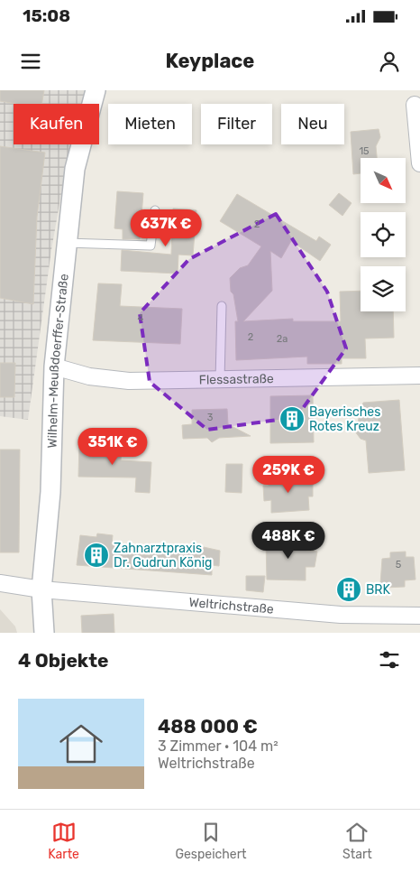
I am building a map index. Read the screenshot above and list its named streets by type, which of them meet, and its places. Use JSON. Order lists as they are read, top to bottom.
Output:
{
  "streets": {
    "street": ["Wilhelm-Meußdoerffer-Straße", "Flessastraße", "Weltrichstraße"]
  },
  "crossings": [
    ["Wilhelm-Meußdoerffer-Straße", "Flessastraße"],
    ["Wilhelm-Meußdoerffer-Straße", "Weltrichstraße"]
  ],
  "places": {
    "building": ["Bayerisches Rotes Kreuz", "Zahnarztpraxis Dr. Gudrun König", "BRK"]
  },
  "house_numbers": [
    "15",
    "2",
    "4",
    "2",
    "2a",
    "3",
    "5"
  ],
  "north": "bottom right",
  "page": {
    "status": "15:08",
    "header": "Keyplace",
    "chip": [
      "Kaufen",
      "Mieten",
      "Filter",
      "Neu"
    ],
    "price": [
      "637K €",
      "351K €",
      "259K €",
      "488K €"
    ],
    "heading": "4 Objekte",
    "list": [
      {
        "name": "488 000 €",
        "note": "3 Zimmer · 104 m² · Weltrichstraße"
      }
    ],
    "tabs": ["Karte", "Gespeichert", "Start"]
  }
}
